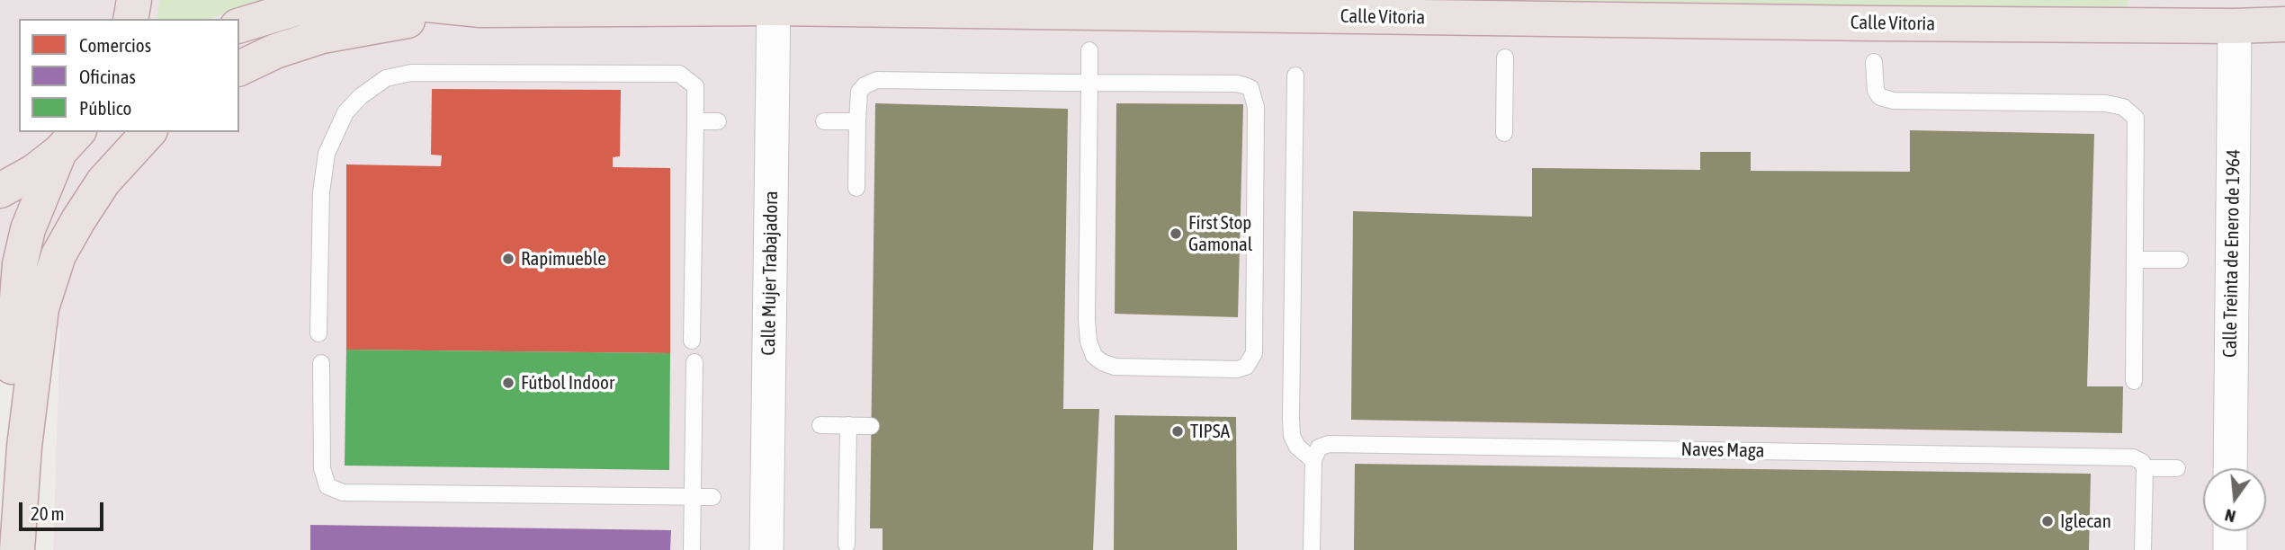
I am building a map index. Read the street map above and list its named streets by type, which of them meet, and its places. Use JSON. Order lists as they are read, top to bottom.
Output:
{
  "streets": {
    "highway": ["Calle Vitoria"],
    "street": ["Calle Treinta de Enero de 1964", "Calle Mujer Trabajadora"],
    "lane": ["Naves Maga"]
  },
  "crossings": [
    ["Calle Vitoria", "Calle Treinta de Enero de 1964"],
    ["Calle Vitoria", "Calle Mujer Trabajadora"]
  ],
  "places": [
    "First Stop Gamonal",
    "Rapimueble",
    "Fútbol Indoor",
    "TIPSA",
    "Iglecan"
  ],
  "legend": ["Comercios", "Oficinas", "Público"],
  "scale_bar": "20 m",
  "north": "bottom"
}
